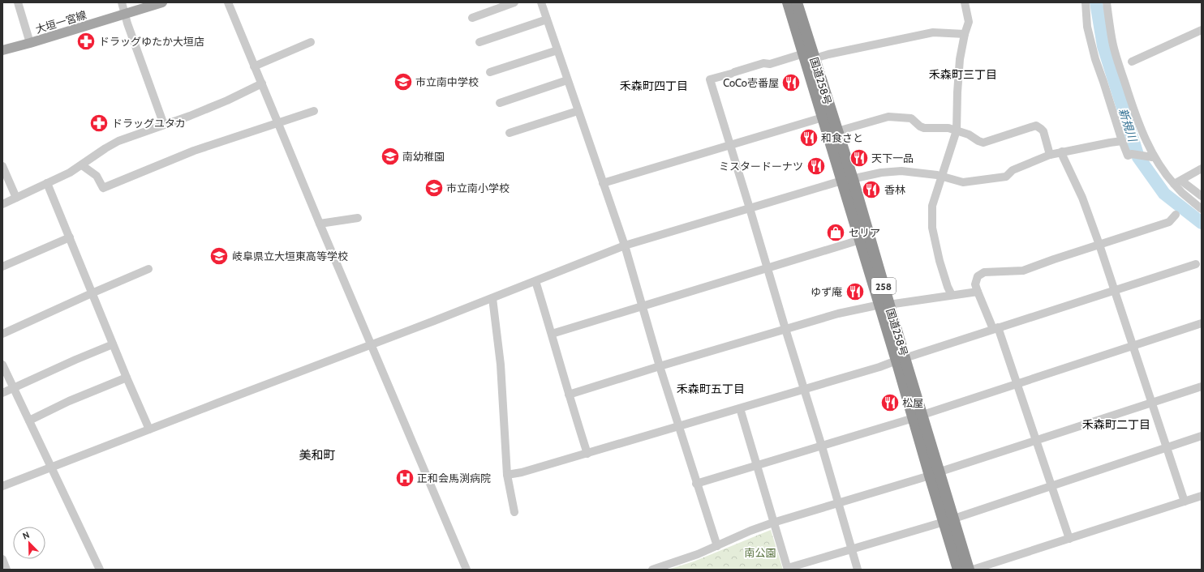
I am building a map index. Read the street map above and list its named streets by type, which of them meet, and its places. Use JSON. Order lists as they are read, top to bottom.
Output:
{
  "streets": {
    "highway": ["国道258号", "258"],
    "main road": ["大垣一宮線"]
  },
  "districts": [
    "禾森町三丁目",
    "禾森町四丁目",
    "禾森町五丁目",
    "禾森町二丁目",
    "美和町"
  ],
  "water": ["新規川"],
  "parks": ["南公園"],
  "places": {
    "pharmacy": ["ドラッグゆたか大垣店", "ドラッグユタカ"],
    "school or university": [
      "市立南中学校",
      "南幼稚園",
      "市立南小学校",
      "岐阜県立大垣東高等学校"
    ],
    "restaurant": [
      "CoCo壱番屋",
      "和食さと",
      "天下一品",
      "ミスタードーナツ",
      "香林",
      "ゆず庵",
      "松屋"
    ],
    "shop": ["セリア"],
    "hospital": ["正和会馬渕病院"]
  },
  "north": "top left"
}
